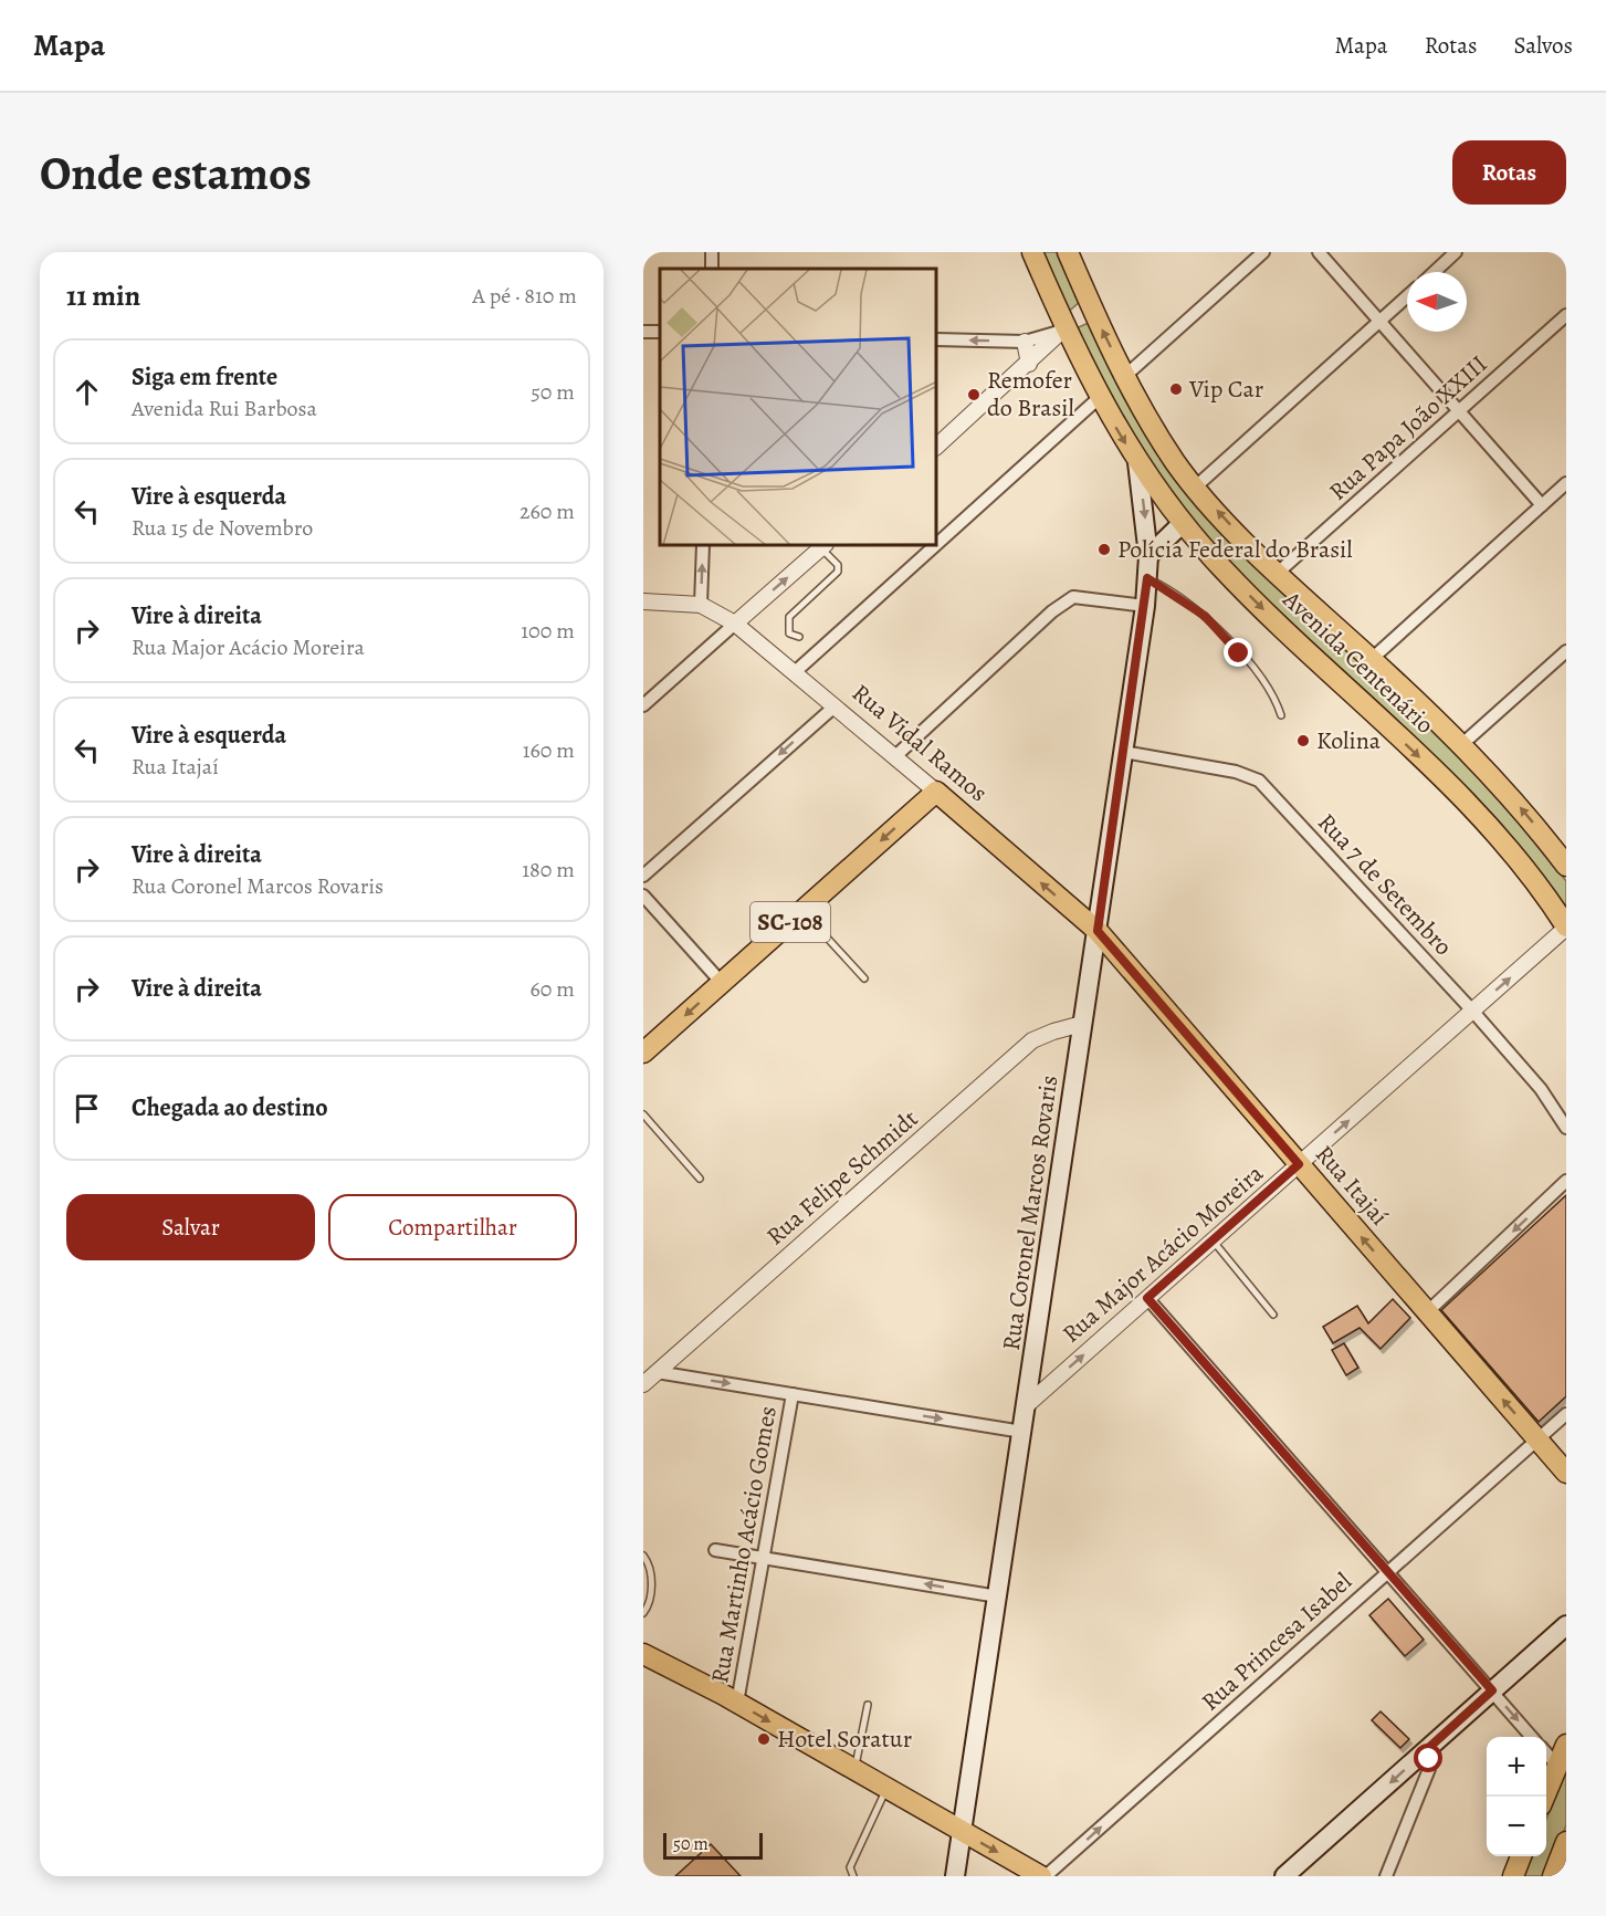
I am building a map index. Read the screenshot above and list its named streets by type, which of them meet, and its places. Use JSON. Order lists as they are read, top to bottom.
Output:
{
  "streets": {
    "main road": [
      "Avenida Centenário",
      "Rua Vidal Ramos",
      "SC-108",
      "Rua Itajaí",
      "Rua Coronel Marcos Rovaris"
    ],
    "street": [
      "Rua Papa João XXIII",
      "Rua 7 de Setembro",
      "Rua Felipe Schmidt",
      "Rua Major Acácio Moreira",
      "Rua Martinho Acácio Gomes",
      "Rua Princesa Isabel"
    ]
  },
  "crossings": [
    ["Rua Papa João XXIII", "Avenida Centenário"],
    ["Avenida Centenário", "Rua Coronel Marcos Rovaris"],
    ["Avenida Centenário", "Rua Major Acácio Moreira"],
    ["Rua Vidal Ramos", "SC-108"],
    ["Rua Vidal Ramos", "Rua Itajaí"],
    ["Rua Vidal Ramos", "Rua Coronel Marcos Rovaris"],
    ["Rua 7 de Setembro", "Rua Coronel Marcos Rovaris"],
    ["Rua 7 de Setembro", "Rua Major Acácio Moreira"],
    ["Rua Felipe Schmidt", "Rua Coronel Marcos Rovaris"],
    ["Rua Itajaí", "Rua Coronel Marcos Rovaris"],
    ["Rua Itajaí", "Rua Major Acácio Moreira"],
    ["Rua Itajaí", "Rua Princesa Isabel"],
    ["Rua Coronel Marcos Rovaris", "Rua Major Acácio Moreira"]
  ],
  "one_way": [
    "Rua Vidal Ramos",
    "Rua Itajaí",
    "Rua Major Acácio Moreira",
    "Rua Princesa Isabel"
  ],
  "places": [
    "Vip Car",
    "Remofer do Brasil",
    "Polícia Federal do Brasil",
    "Kolina",
    "Hotel Soratur"
  ],
  "scale_bar": "50 m",
  "north": "left",
  "page": {
    "header": "Mapa",
    "nav": ["Mapa", "Rotas", "Salvos"],
    "buttons": [
      "Rotas",
      ["Salvar", "Compartilhar"]
    ],
    "title": "Onde estamos",
    "heading": ["11 min", "A pé · 810 m"],
    "list": [
      ["Siga em frente", "Avenida Rui Barbosa", "50 m"],
      ["Vire à esquerda", "Rua 15 de Novembro", "260 m"],
      ["Vire à direita", "Rua Major Acácio Moreira", "100 m"],
      ["Vire à esquerda", "Rua Itajaí", "160 m"],
      ["Vire à direita", "Rua Coronel Marcos Rovaris", "180 m"],
      ["Vire à direita", "60 m"],
      "Chegada ao destino"
    ],
    "map_buttons": ["+", "−"],
    "scale": "50 m"
  }
}
